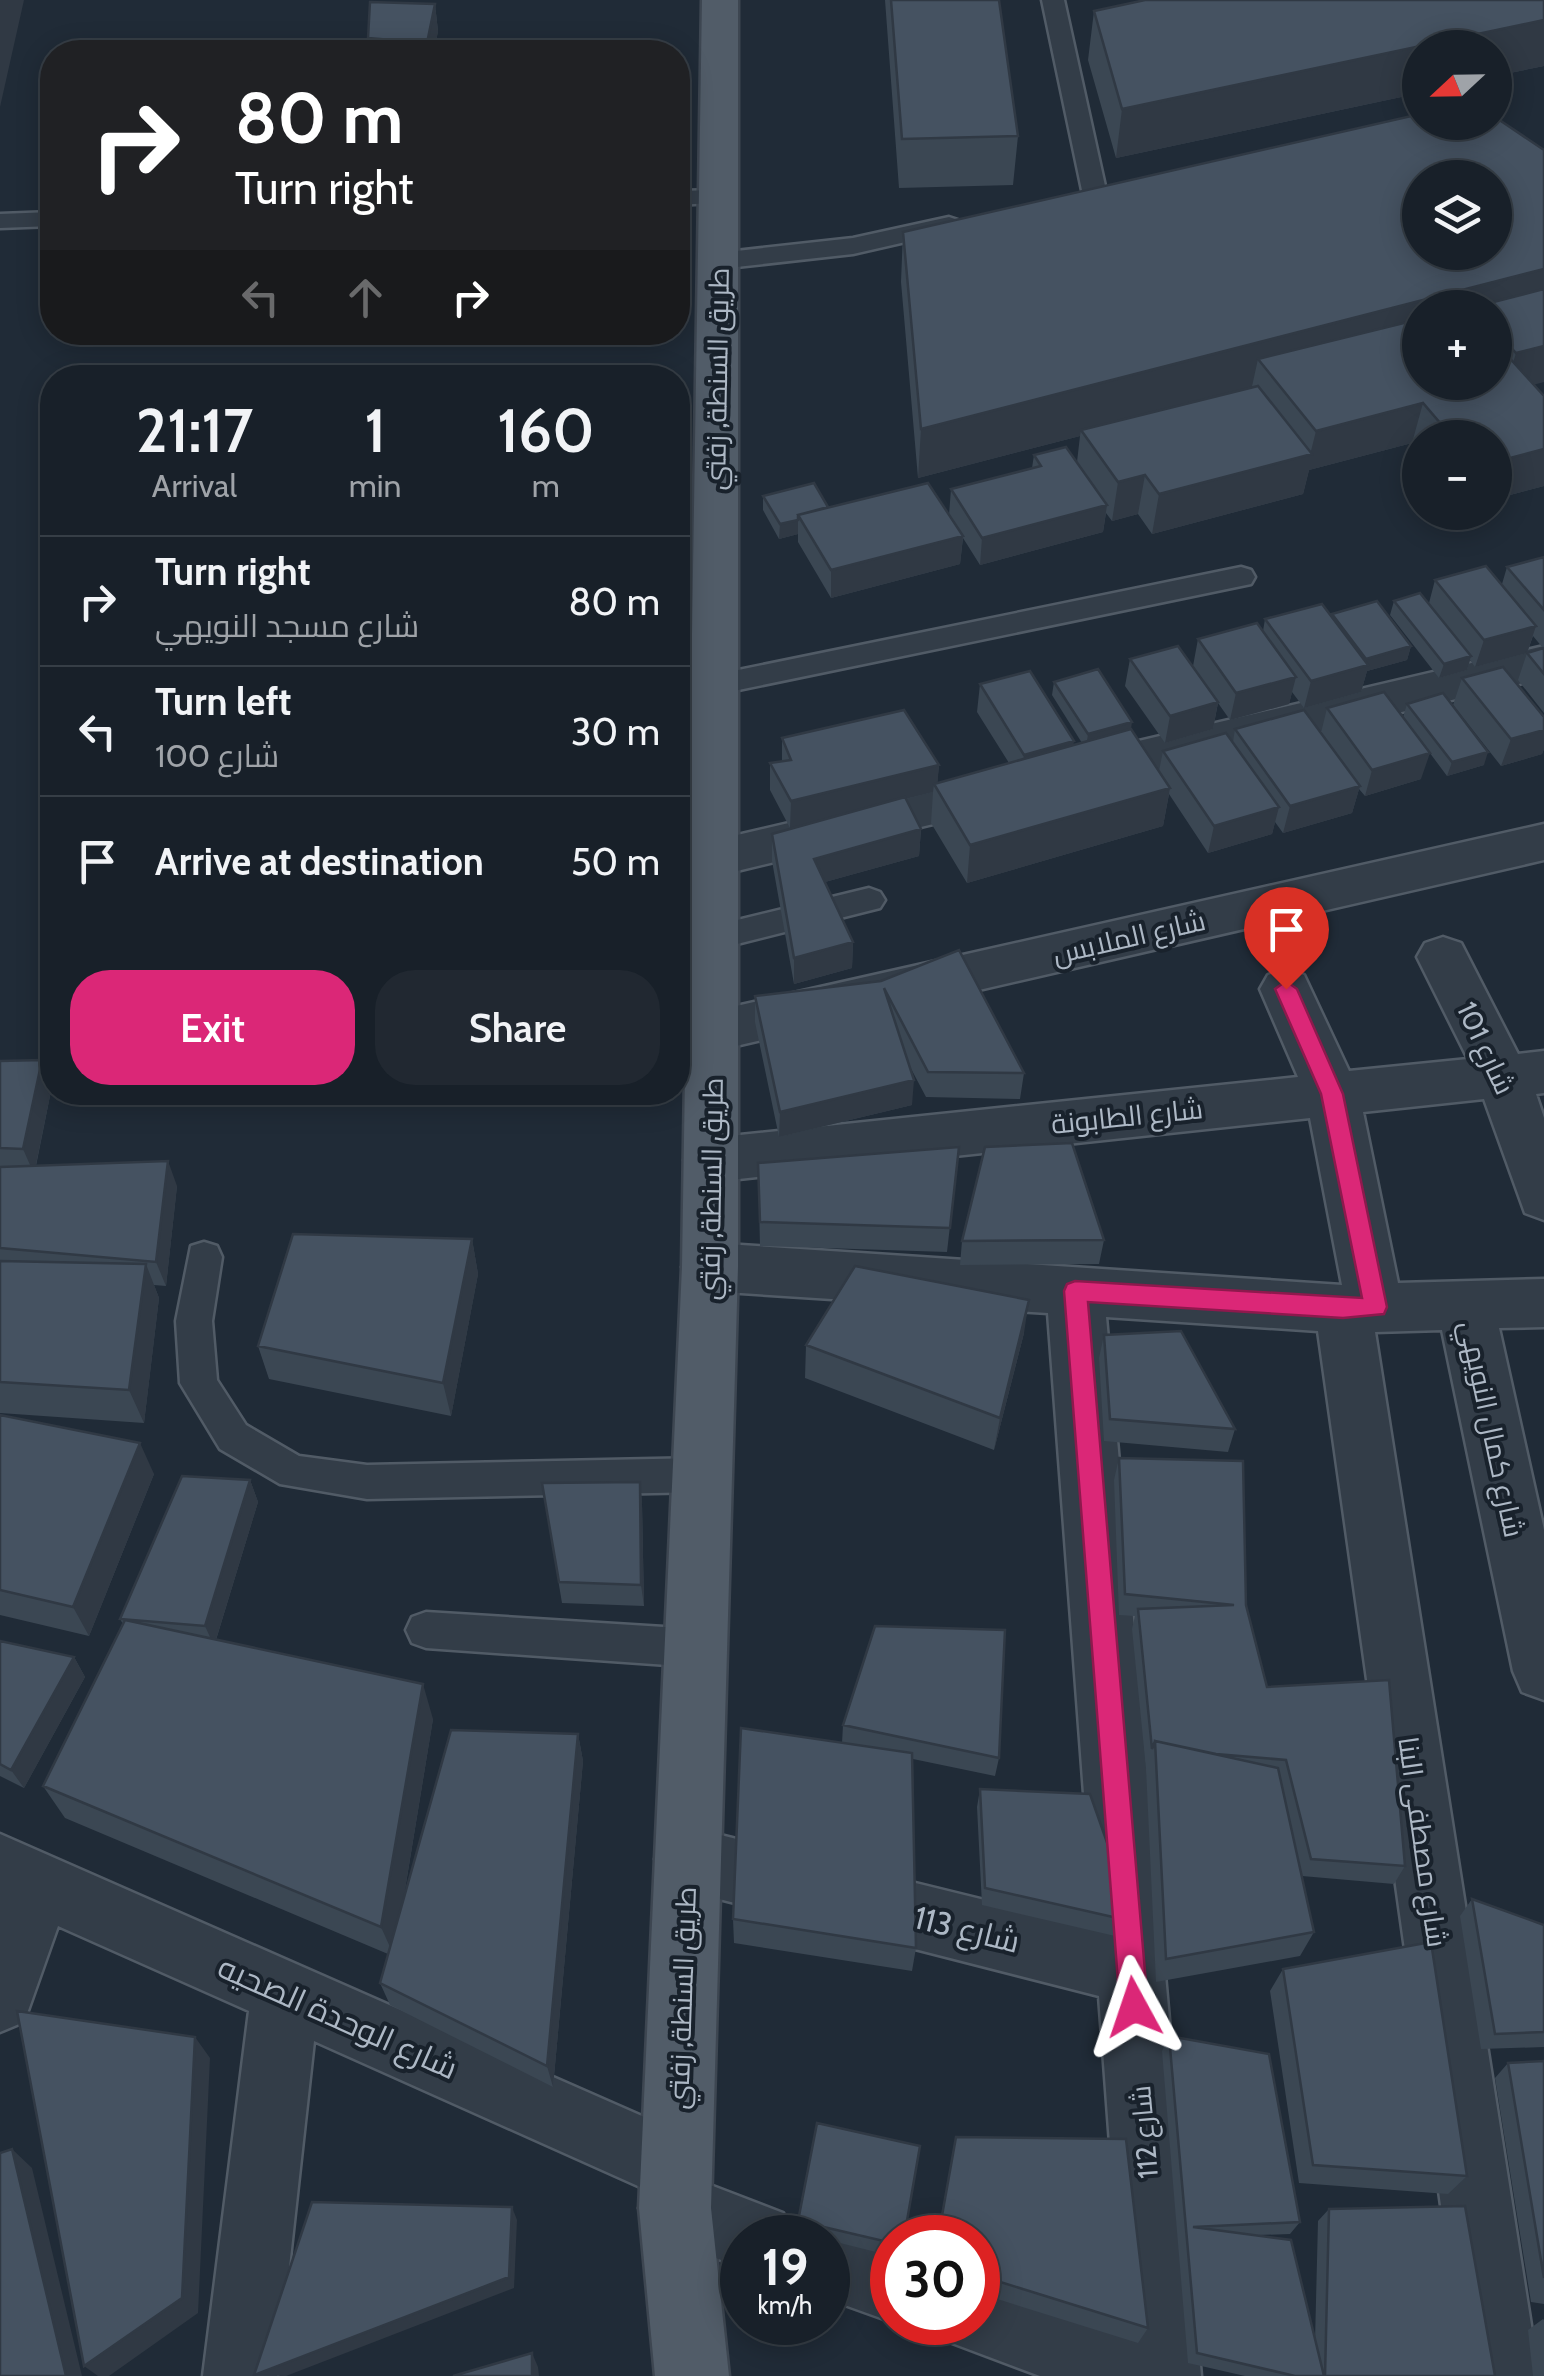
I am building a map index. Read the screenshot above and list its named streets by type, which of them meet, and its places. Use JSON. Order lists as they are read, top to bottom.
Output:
{
  "streets": {
    "main road": ["طريق السنطة, زفتي"],
    "street": [
      "شارع الملابس",
      "شارع 101",
      "شارع الطابونة",
      "شارع كمال النويهي",
      "شارع مصطفى البنا",
      "شارع 113",
      "شارع الوحدة الصحيه",
      "شارع 112"
    ]
  },
  "crossings": [
    ["طريق السنطة, زفتي", "شارع الملابس"],
    ["طريق السنطة, زفتي", "شارع الطابونة"],
    ["طريق السنطة, زفتي", "شارع 113"],
    ["طريق السنطة, زفتي", "شارع الوحدة الصحيه"],
    ["شارع 101", "شارع الطابونة"],
    ["شارع الطابونة", "شارع مصطفى البنا"],
    ["شارع 113", "شارع 112"]
  ],
  "north": "left",
  "page": {
    "map_buttons": ["+", "−"],
    "turn": ["80 m", "Turn right"],
    "eta": [
      "21:17",
      "Arrival",
      "1",
      "min",
      "160",
      "m"
    ],
    "list": [
      {
        "name": "Turn right",
        "note": "شارع مسجد النويهي",
        "value": "80 m"
      },
      {
        "name": "Turn left",
        "note": "شارع 100",
        "value": "30 m"
      },
      {
        "name": "Arrive at destination",
        "value": "50 m"
      }
    ],
    "buttons": ["Exit", "Share"],
    "speed": "19 km/h",
    "limit": "30"
  }
}
